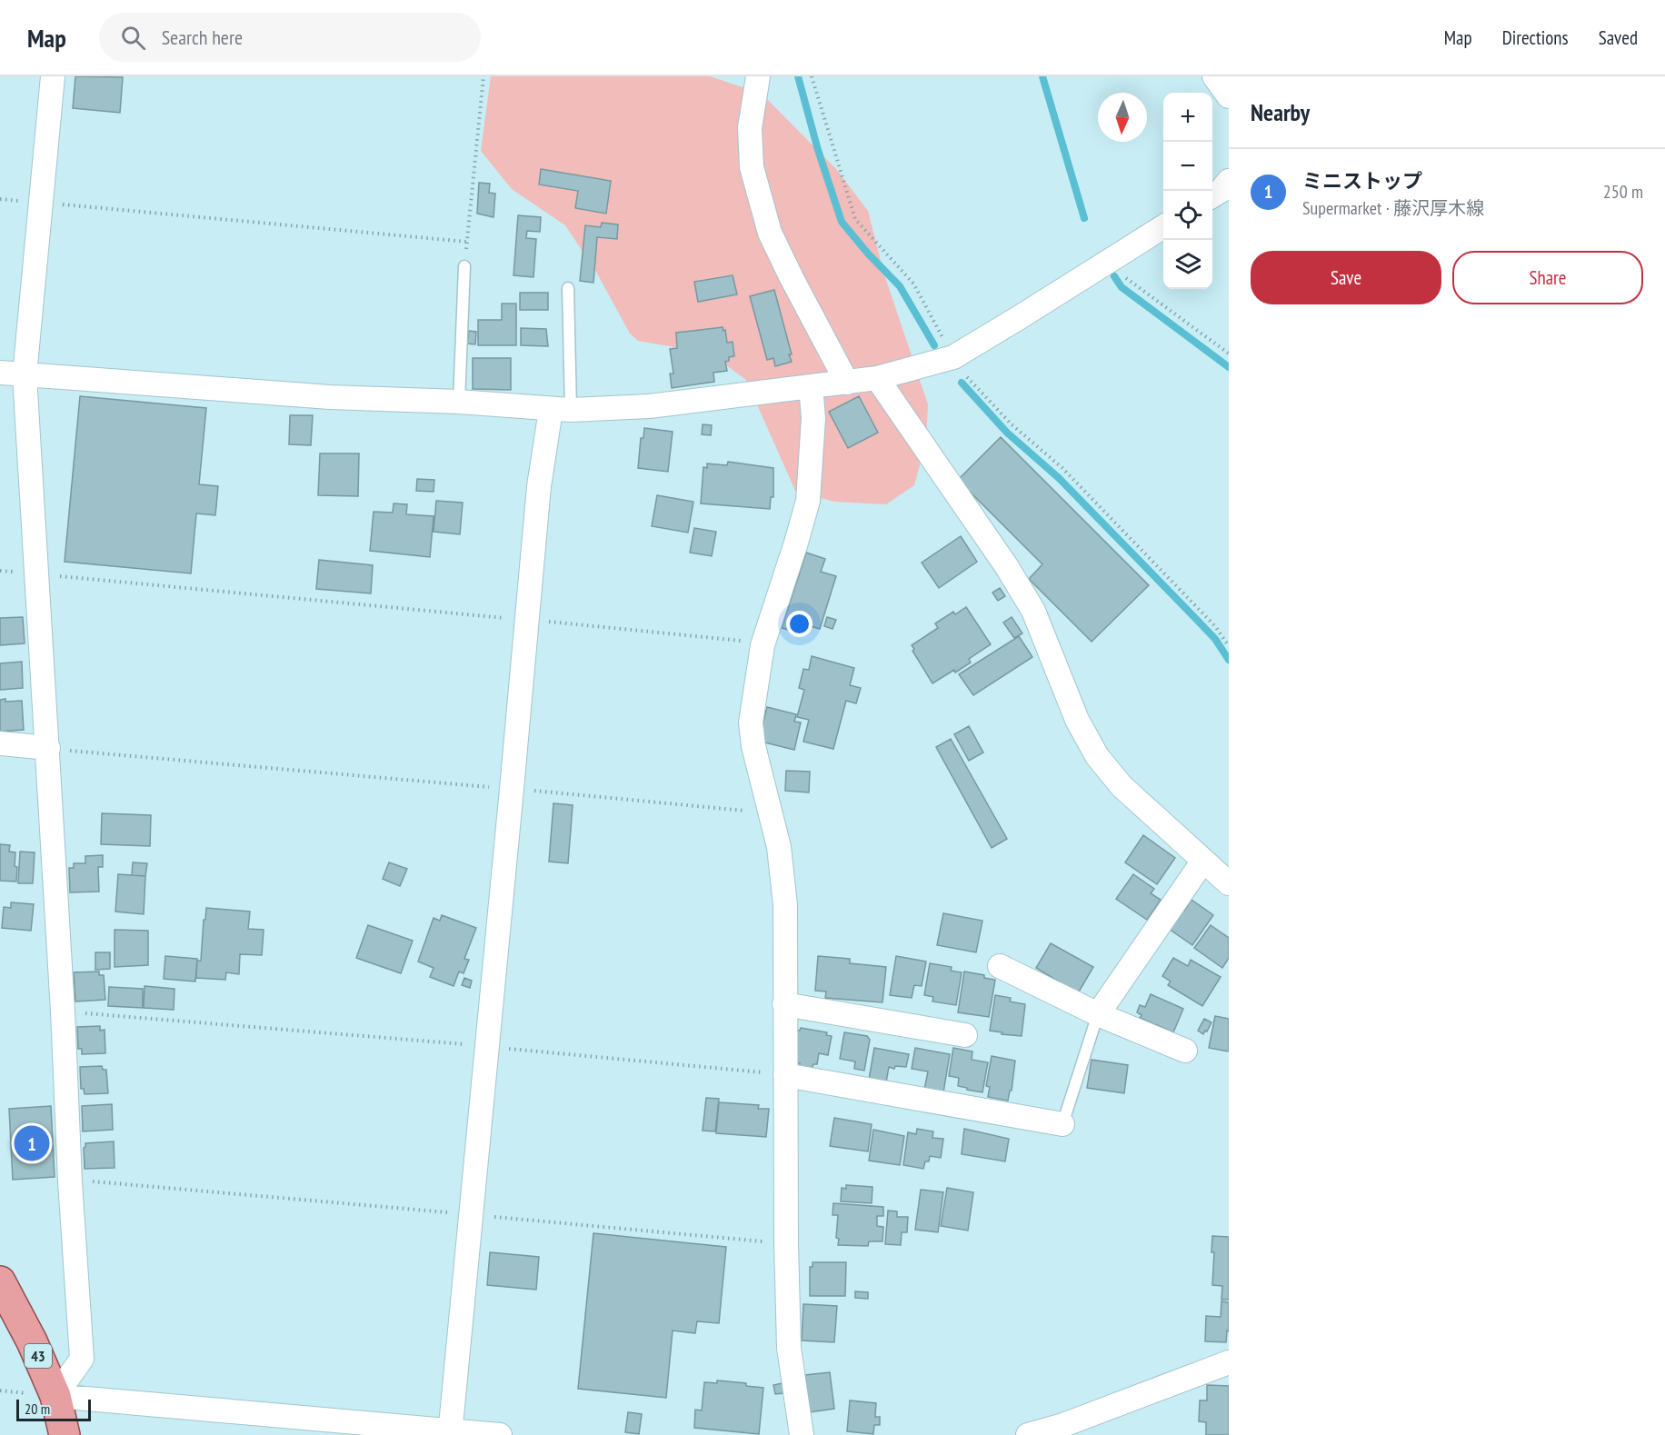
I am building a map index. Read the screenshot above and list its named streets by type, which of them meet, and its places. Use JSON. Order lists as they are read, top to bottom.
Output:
{
  "streets": {
    "main road": ["43"]
  },
  "scale_bar": "20 m",
  "north": "bottom",
  "page": {
    "header": "Map",
    "search": "Search here",
    "nav": ["Map", "Directions", "Saved"],
    "heading": "Nearby",
    "map_buttons": ["+", "−"],
    "list": [
      {
        "mark": "1",
        "name": "ミニストップ",
        "note": "Supermarket · 藤沢厚木線",
        "value": "250 m"
      }
    ],
    "buttons": ["Save", "Share"],
    "pins": "1",
    "scale": "20 m"
  }
}
